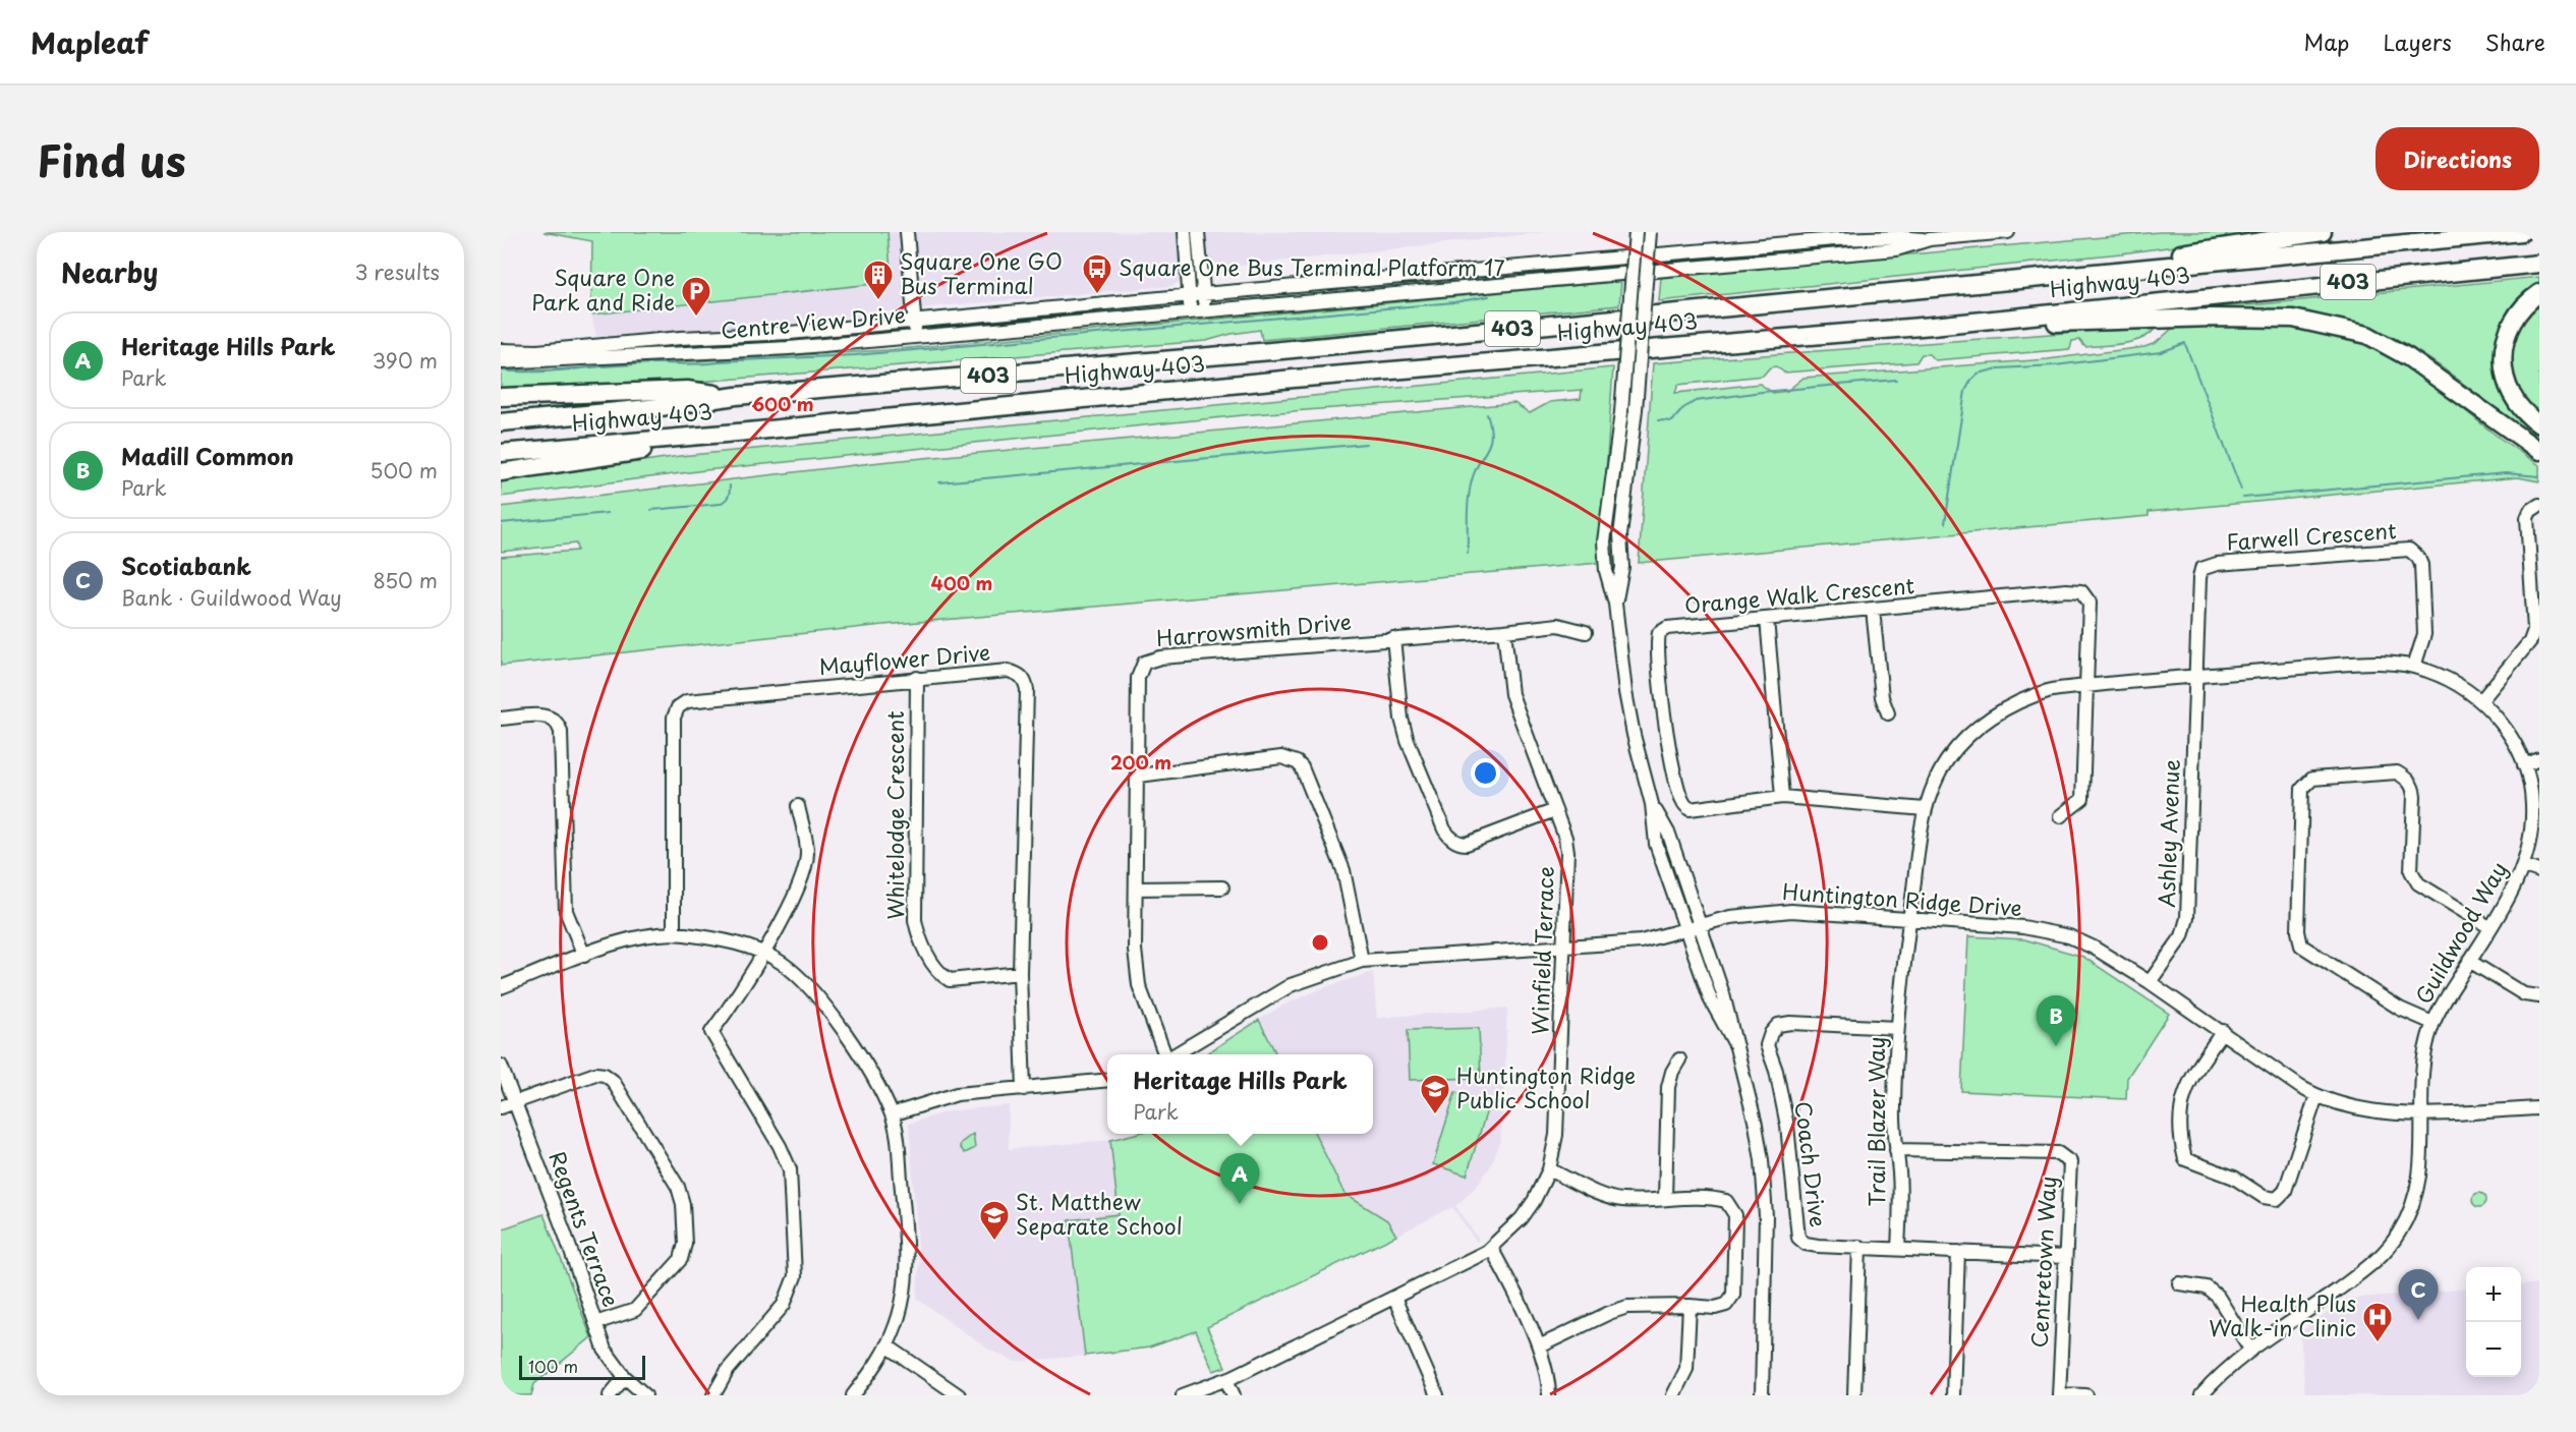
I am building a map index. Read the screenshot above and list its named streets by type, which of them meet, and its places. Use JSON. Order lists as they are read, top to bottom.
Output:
{
  "streets": {
    "highway": ["403", "Highway 403"],
    "street": [
      "Centre View Drive",
      "Farwell Crescent",
      "Orange Walk Crescent",
      "Harrowsmith Drive",
      "Mayflower Drive",
      "Whitelodge Crescent",
      "Ashley Avenue",
      "Huntington Ridge Drive",
      "Guildwood Way",
      "Winfield Terrace",
      "Trail Blazer Way",
      "Coach Drive",
      "Regents Terrace",
      "Centretown Way"
    ]
  },
  "crossings": [
    ["Farwell Crescent", "Ashley Avenue"],
    ["Farwell Crescent", "Guildwood Way"],
    ["Orange Walk Crescent", "Guildwood Way"],
    ["Harrowsmith Drive", "Winfield Terrace"],
    ["Mayflower Drive", "Whitelodge Crescent"],
    ["Ashley Avenue", "Huntington Ridge Drive"],
    ["Ashley Avenue", "Guildwood Way"],
    ["Huntington Ridge Drive", "Guildwood Way"],
    ["Huntington Ridge Drive", "Winfield Terrace"],
    ["Huntington Ridge Drive", "Trail Blazer Way"],
    ["Guildwood Way", "Trail Blazer Way"],
    ["Trail Blazer Way", "Coach Drive"],
    ["Trail Blazer Way", "Centretown Way"],
    ["Coach Drive", "Centretown Way"]
  ],
  "places": {
    "bus stop": ["Square One Bus Terminal Platform 17"],
    "building": ["Square One GO Bus Terminal"],
    "parking": ["Square One Park and Ride"],
    "school or university": ["Huntington Ridge Public School", "St. Matthew Separate School"],
    "hospital": ["Health Plus Walk-in Clinic"]
  },
  "scale_bar": "100 m",
  "page": {
    "header": "Mapleaf",
    "nav": ["Map", "Layers", "Share"],
    "title": "Find us",
    "buttons": "Directions",
    "heading": ["Nearby", "3 results"],
    "list": [
      {
        "mark": "A",
        "name": "Heritage Hills Park",
        "note": "Park",
        "value": "390 m"
      },
      {
        "mark": "B",
        "name": "Madill Common",
        "note": "Park",
        "value": "500 m"
      },
      {
        "mark": "C",
        "name": "Scotiabank",
        "note": "Bank · Guildwood Way",
        "value": "850 m"
      }
    ],
    "pins": ["B", "A", "C"],
    "popup": ["Heritage Hills Park", "Park"],
    "map_buttons": ["+", "−"],
    "scale": "100 m"
  },
  "rings": ["600 m", "400 m", "200 m"]
}
